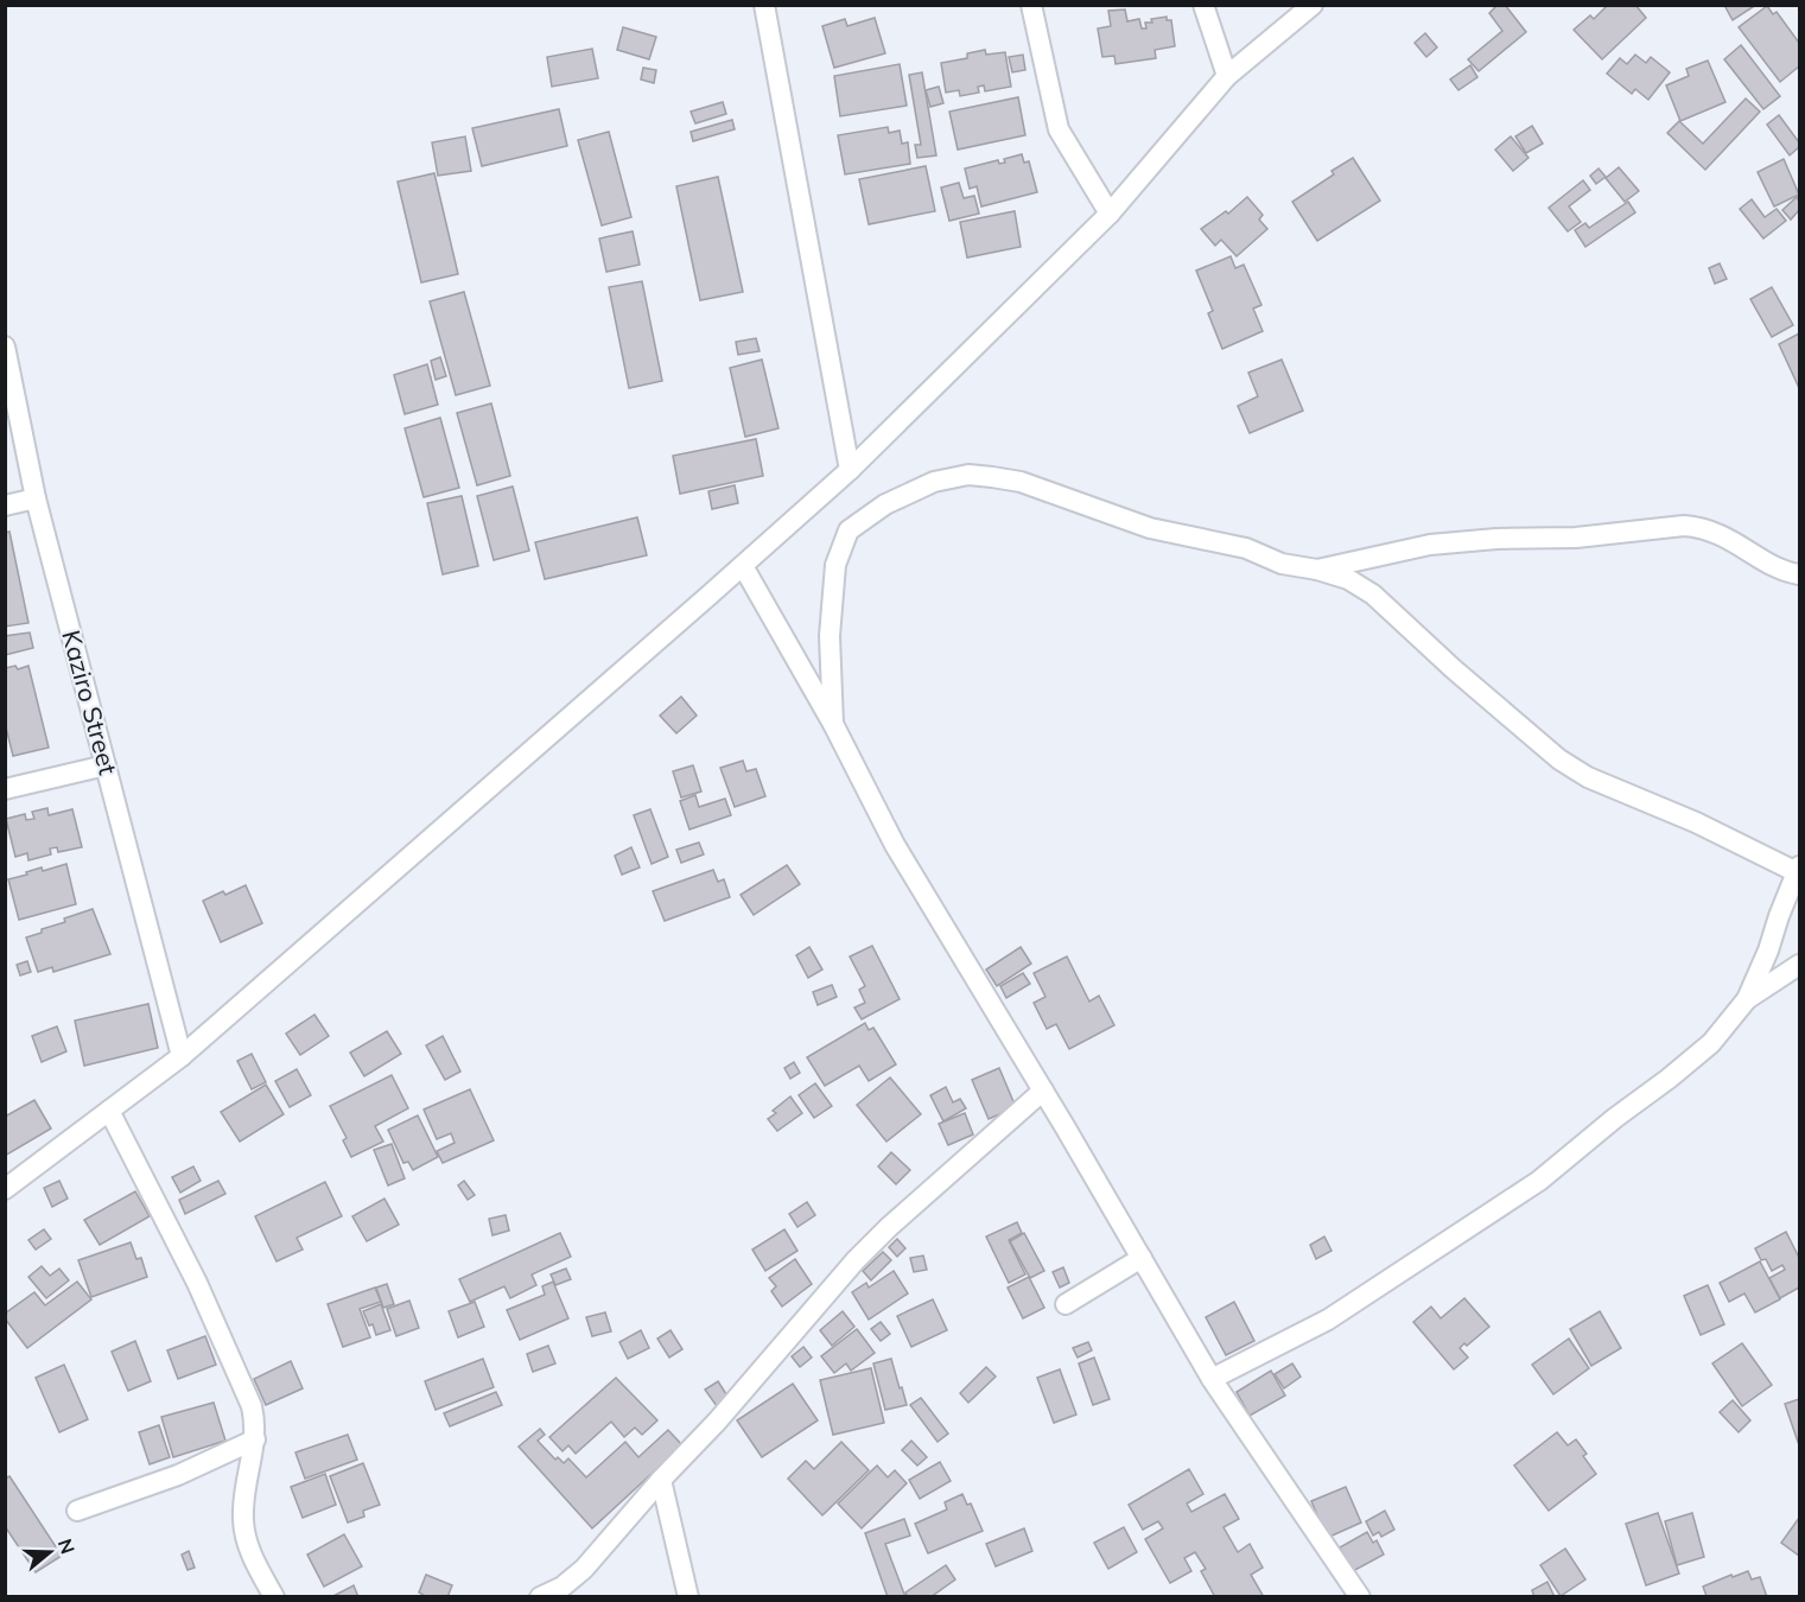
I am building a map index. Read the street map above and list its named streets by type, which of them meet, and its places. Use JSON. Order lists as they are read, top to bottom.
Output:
{
  "streets": {
    "street": ["Kaziro Street"]
  },
  "north": "right"
}
